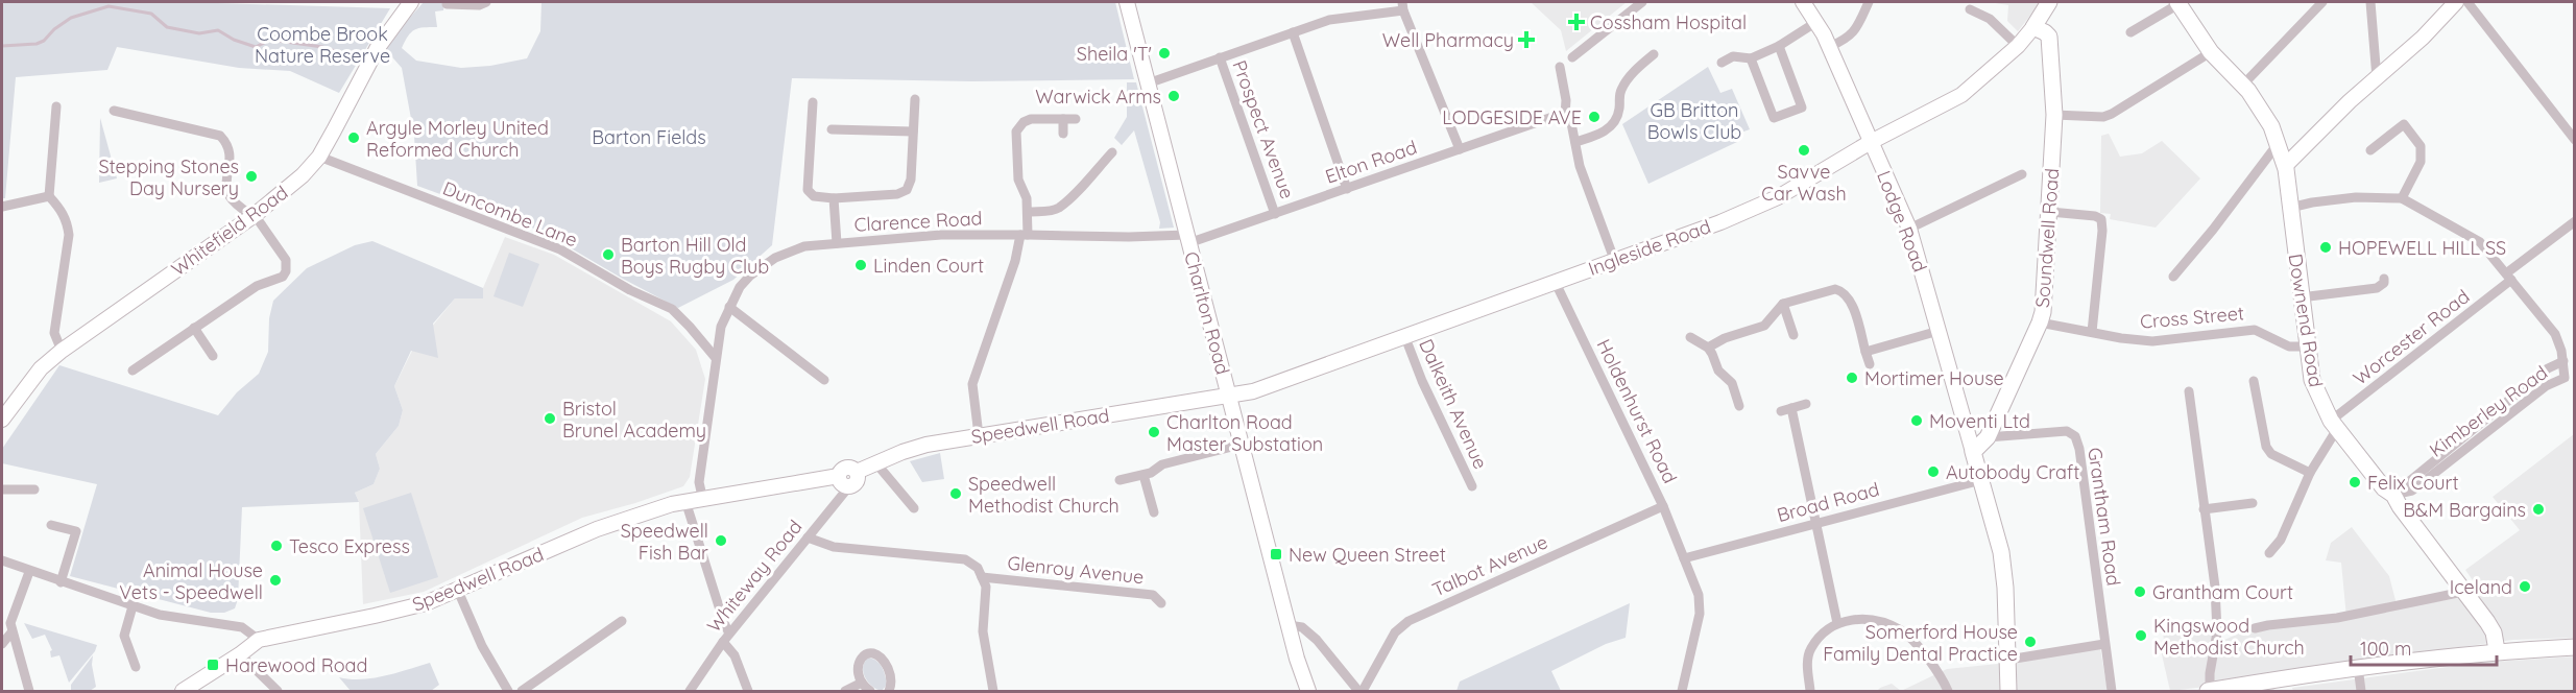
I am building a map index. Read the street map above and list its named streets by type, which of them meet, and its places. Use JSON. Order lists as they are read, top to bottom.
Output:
{
  "streets": {
    "main road": ["Soundwell Road", "Downend Road"],
    "street": [
      "Prospect Avenue",
      "Elton Road",
      "Duncombe Lane",
      "Clarence Road",
      "Lodge Road",
      "Whitefield Road",
      "Ingleside Road",
      "Charlton Road",
      "Cross Street",
      "Worcester Road",
      "Dalkeith Avenue",
      "Holdenhurst Road",
      "Kimberley Road",
      "Speedwell Road",
      "Broad Road",
      "Grantham Road",
      "Talbot Avenue",
      "Glenroy Avenue",
      "Whiteway Road"
    ]
  },
  "crossings": [
    ["Prospect Avenue", "Elton Road"],
    ["Elton Road", "Clarence Road"],
    ["Elton Road", "Charlton Road"],
    ["Duncombe Lane", "Clarence Road"],
    ["Duncombe Lane", "Whitefield Road"],
    ["Clarence Road", "Charlton Road"],
    ["Lodge Road", "Soundwell Road"],
    ["Lodge Road", "Ingleside Road"],
    ["Soundwell Road", "Ingleside Road"],
    ["Soundwell Road", "Cross Street"],
    ["Soundwell Road", "Grantham Road"],
    ["Ingleside Road", "Charlton Road"],
    ["Ingleside Road", "Dalkeith Avenue"],
    ["Ingleside Road", "Holdenhurst Road"],
    ["Ingleside Road", "Speedwell Road"],
    ["Charlton Road", "Speedwell Road"],
    ["Cross Street", "Downend Road"],
    ["Downend Road", "Worcester Road"],
    ["Downend Road", "Kimberley Road"],
    ["Holdenhurst Road", "Broad Road"],
    ["Holdenhurst Road", "Talbot Avenue"],
    ["Speedwell Road", "Whiteway Road"]
  ],
  "parks": ["Coombe Brook Nature Reserve", "GB Britton Bowls Club", "Barton Fields"],
  "places": {
    "health": ["Cossham Hospital", "Well Pharmacy"],
    "other": [
      "Sheila 'T'",
      "Warwick Arms",
      "LODGESIDE AVE",
      "Argyle Morley United Reformed Church",
      "Savve Car Wash",
      "Stepping Stones Day Nursery",
      "HOPEWELL HILL SS",
      "Barton Hill Old Boys Rugby Club",
      "Linden Court",
      "Mortimer House",
      "Bristol Brunel Academy",
      "Moventi Ltd",
      "Charlton Road Master Substation",
      "Autobody Craft",
      "Felix Court",
      "Speedwell Methodist Church",
      "B&M Bargains",
      "Speedwell Fish Bar",
      "Tesco Express",
      "Animal House Vets - Speedwell",
      "Iceland",
      "Grantham Court",
      "Kingswood Methodist Church",
      "Somerford House Family Dental Practice"
    ],
    "transit": ["New Queen Street", "Harewood Road"]
  },
  "scale_bar": "100 m"
}
